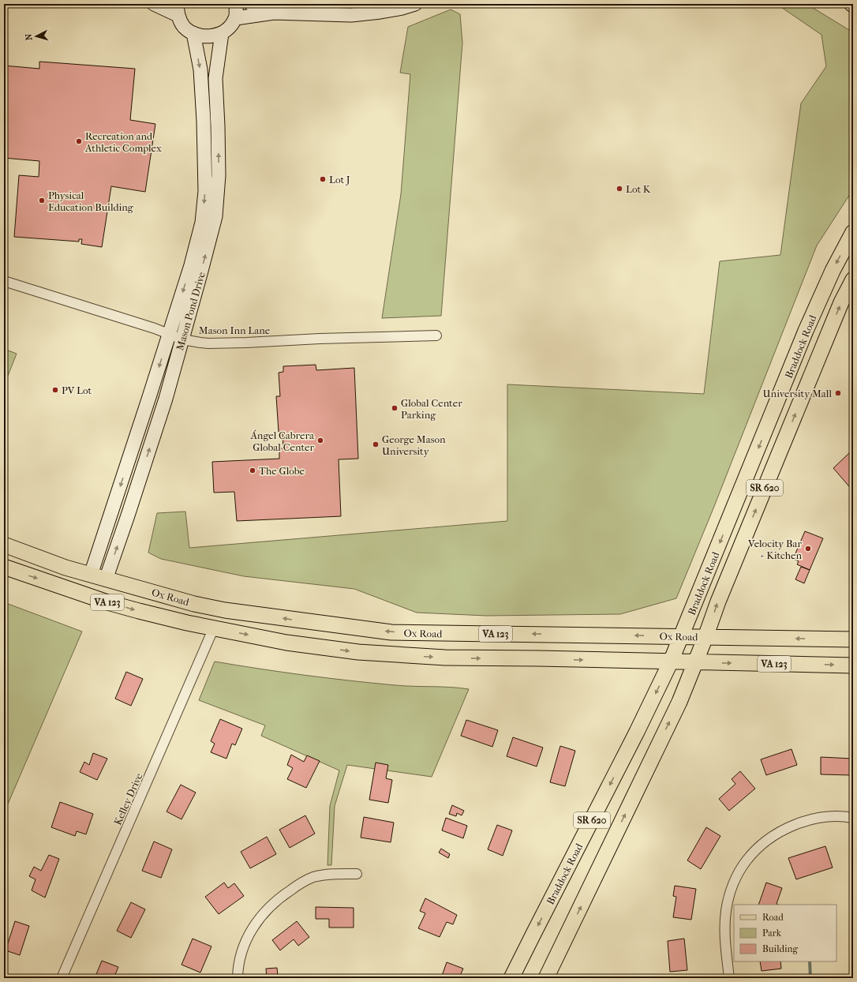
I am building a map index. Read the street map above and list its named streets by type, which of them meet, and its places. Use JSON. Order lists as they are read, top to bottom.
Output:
{
  "streets": {
    "main road": [
      "Braddock Road",
      "SR 620",
      "Ox Road",
      "VA 123"
    ],
    "street": ["Mason Pond Drive", "Mason Inn Lane", "Kelley Drive"]
  },
  "crossings": [
    ["Mason Pond Drive", "Mason Inn Lane"],
    ["Mason Pond Drive", "Ox Road"],
    ["Braddock Road", "Ox Road"],
    ["Ox Road", "Kelley Drive"]
  ],
  "places": [
    "Recreation and Athletic Complex",
    "Lot J",
    "Lot K",
    "Physical Education Building",
    "PV Lot",
    "University Mall",
    "Global Center Parking",
    "Ángel Cabrera Global Center",
    "George Mason University",
    "The Globe",
    "Velocity Bar + Kitchen"
  ],
  "legend": ["Road", "Park", "Building"],
  "north": "left"
}
